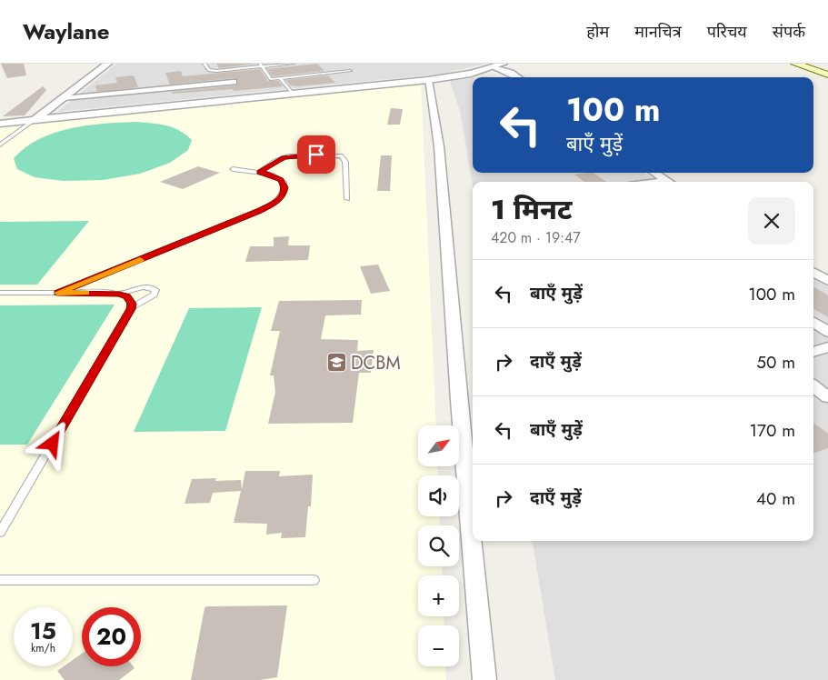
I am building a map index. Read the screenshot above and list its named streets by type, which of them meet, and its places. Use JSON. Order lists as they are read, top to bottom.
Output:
{
  "places": {
    "school or university": ["DCBM"]
  },
  "north": "top right",
  "page": {
    "header": "Waylane",
    "nav": [
      "होम",
      "मानचित्र",
      "परिचय",
      "संपर्क"
    ],
    "turn": ["100 m", "बाएँ मुड़ें"],
    "heading": ["1 मिनट", "420 m · 19:47"],
    "list": [
      {
        "name": "बाएँ मुड़ें",
        "value": "100 m"
      },
      {
        "name": "दाएँ मुड़ें",
        "value": "50 m"
      },
      {
        "name": "बाएँ मुड़ें",
        "value": "170 m"
      },
      {
        "name": "दाएँ मुड़ें",
        "value": "40 m"
      }
    ],
    "map_buttons": ["+", "−"],
    "speed": "15 km/h",
    "limit": "20"
  }
}
